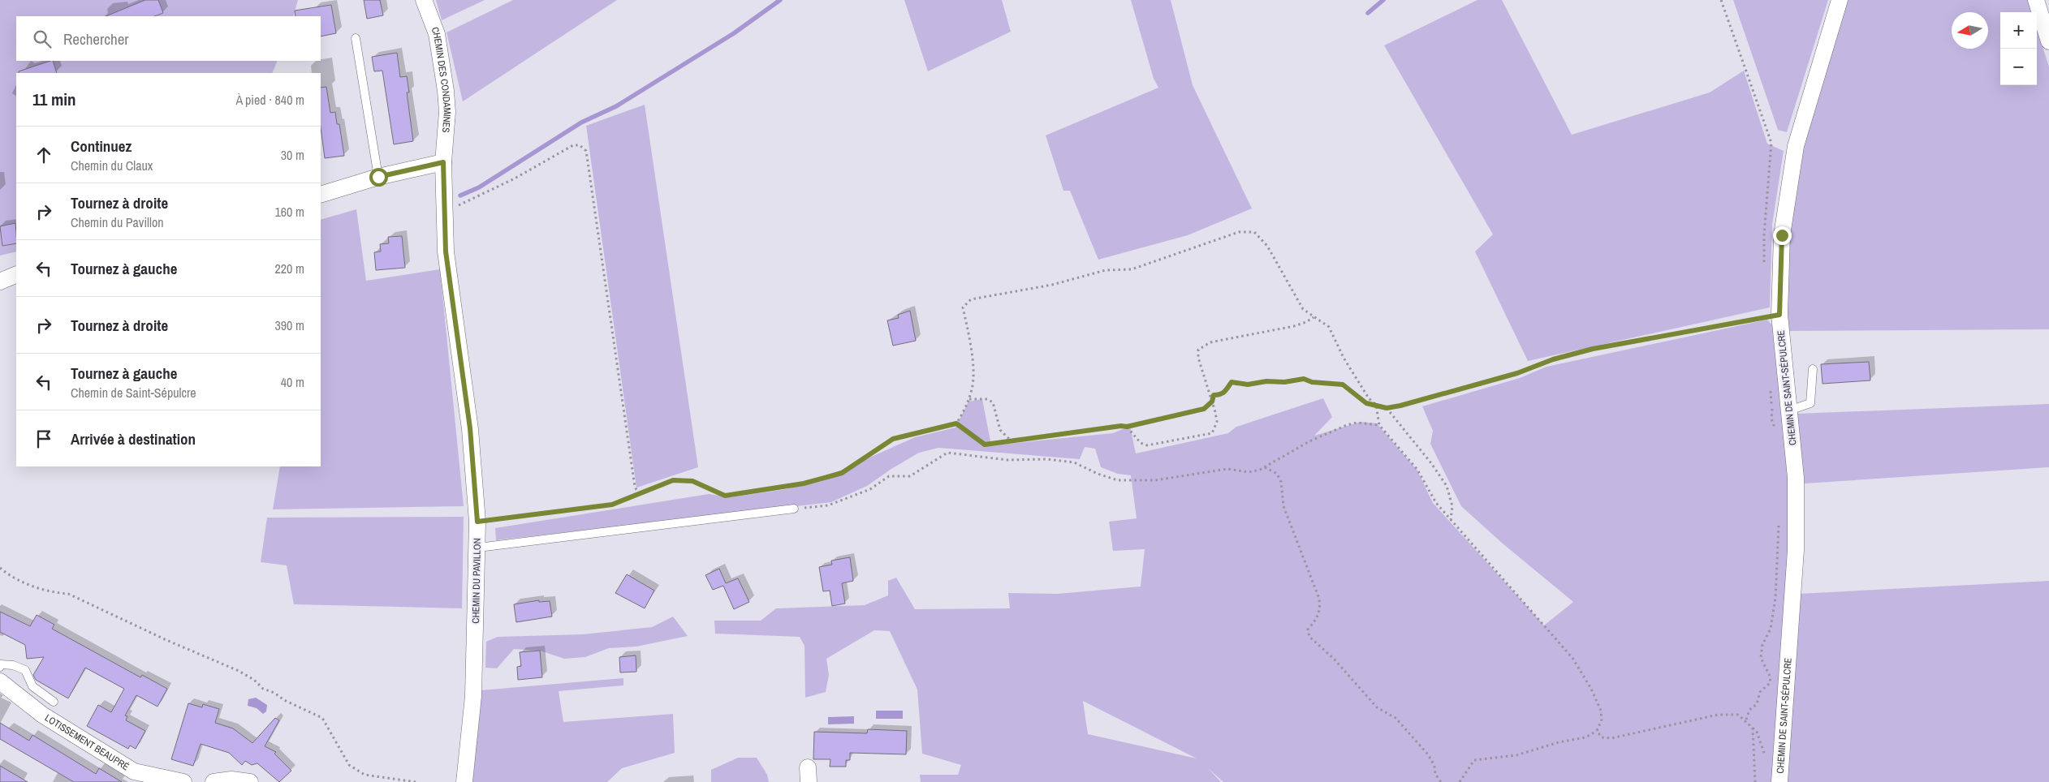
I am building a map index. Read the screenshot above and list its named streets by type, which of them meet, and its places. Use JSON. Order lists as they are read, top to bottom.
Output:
{
  "streets": {
    "street": [
      "CHEMIN DES CONDAMINES",
      "CHEMIN DE SAINT-SÉPULCRE",
      "CHEMIN DU PAVILLON",
      "LOTISSEMENT BEAUPRÉ"
    ]
  },
  "crossings": [
    ["CHEMIN DES CONDAMINES", "CHEMIN DU PAVILLON"]
  ],
  "north": "left",
  "page": {
    "map_buttons": ["+", "−"],
    "search": "Rechercher",
    "heading": ["11 min", "À pied · 840 m"],
    "list": [
      ["Continuez", "Chemin du Claux", "30 m"],
      ["Tournez à droite", "Chemin du Pavillon", "160 m"],
      ["Tournez à gauche", "220 m"],
      ["Tournez à droite", "390 m"],
      ["Tournez à gauche", "Chemin de Saint-Sépulcre", "40 m"],
      "Arrivée à destination"
    ]
  }
}
